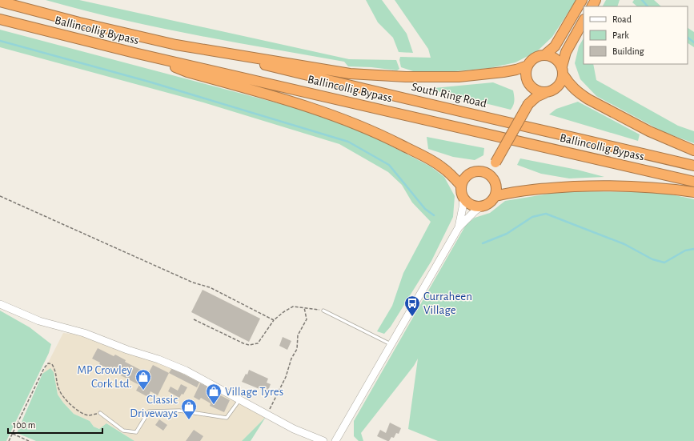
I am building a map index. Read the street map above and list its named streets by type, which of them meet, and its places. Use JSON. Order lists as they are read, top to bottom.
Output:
{
  "streets": {
    "highway": ["Ballincollig Bypass", "South Ring Road"]
  },
  "crossings": [
    ["Ballincollig Bypass", "South Ring Road"]
  ],
  "places": {
    "bus stop": ["Curraheen Village"],
    "shop": ["MP Crowley Cork Ltd.", "Village Tyres", "Classic Driveways"]
  },
  "legend": ["Road", "Park", "Building"],
  "scale_bar": "100 m"
}
